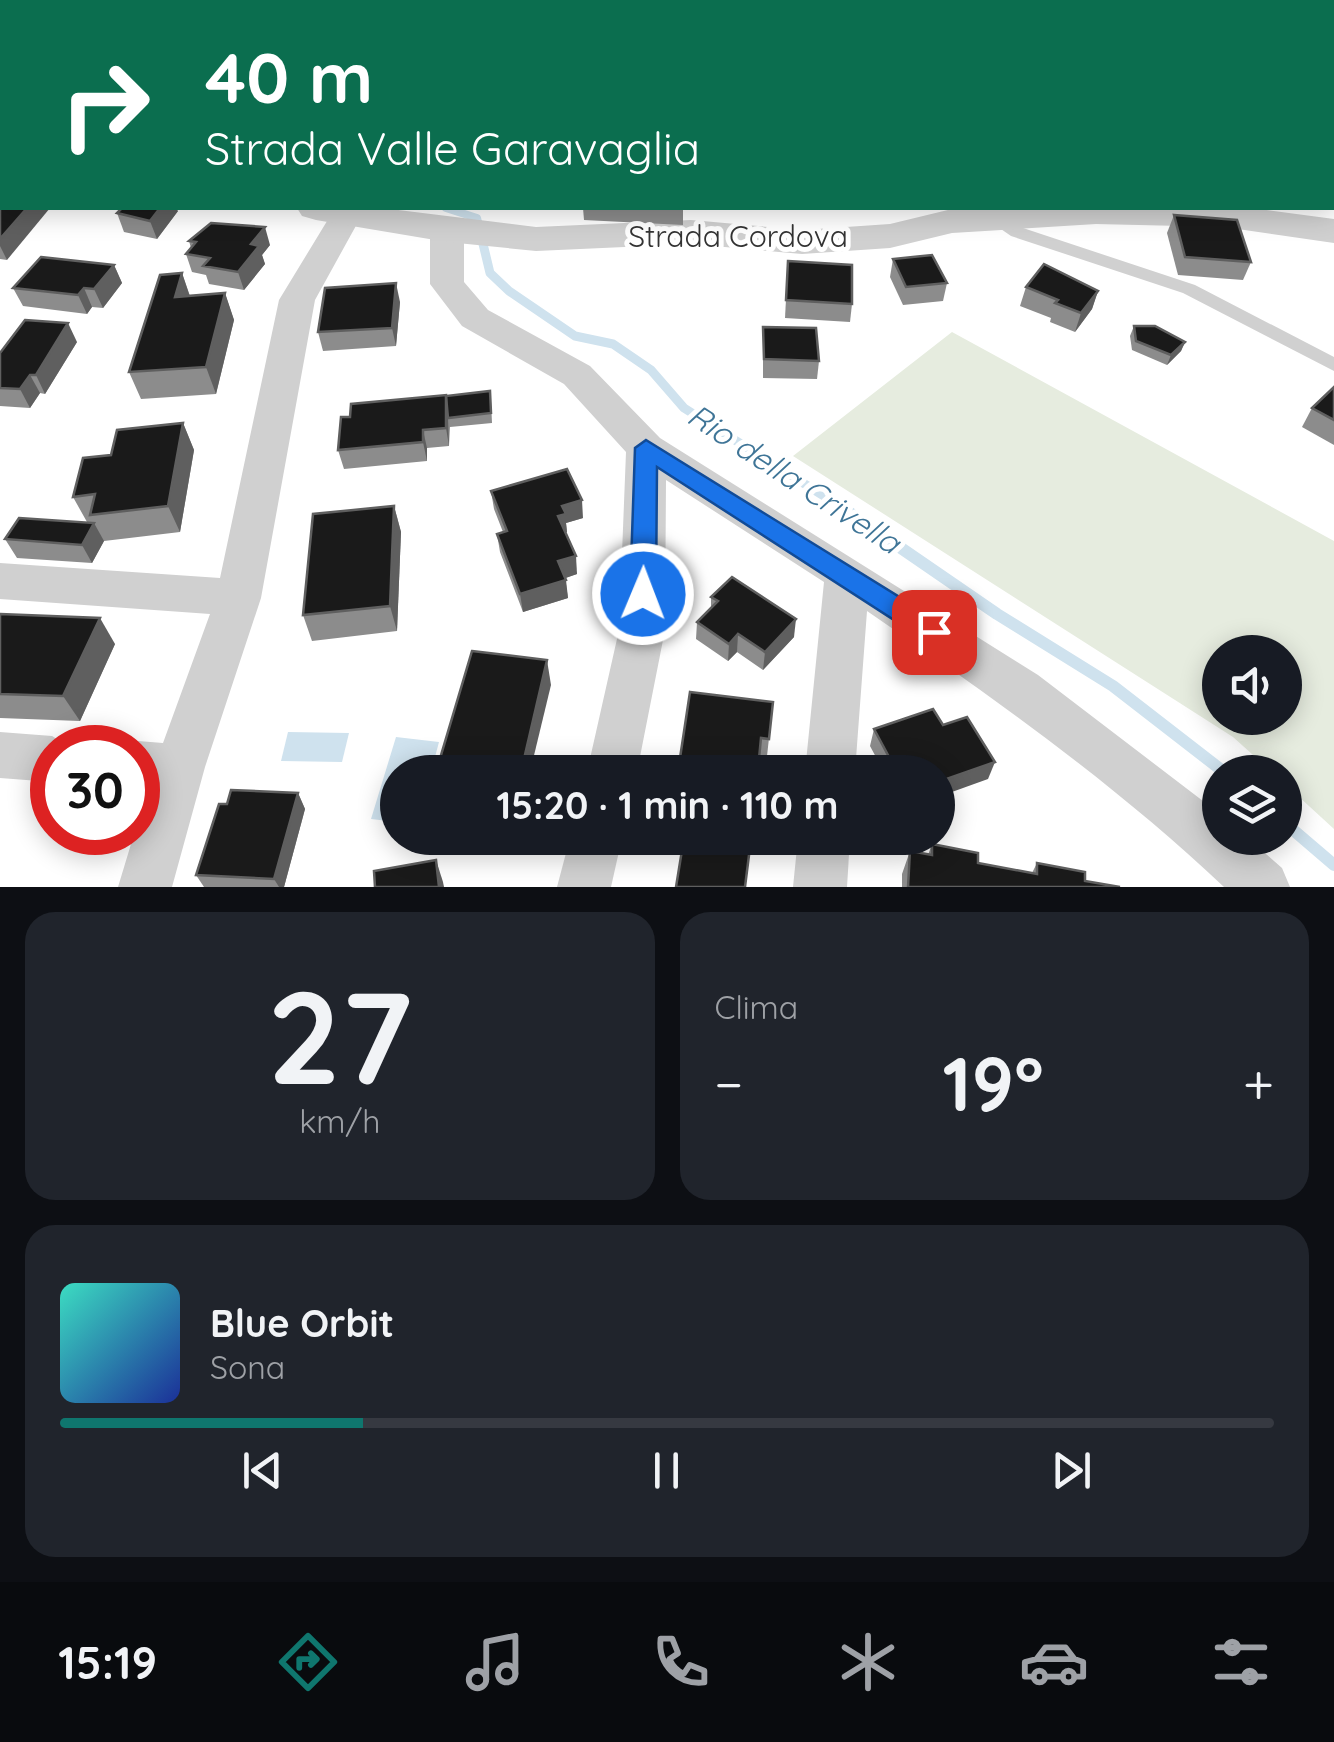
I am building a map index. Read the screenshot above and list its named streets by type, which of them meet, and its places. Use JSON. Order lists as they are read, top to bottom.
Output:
{
  "streets": {
    "street": ["Strada Cordova"]
  },
  "water": ["Rio della Crivella"],
  "page": {
    "turn": ["40 m", "Strada Valle Garavaglia"],
    "limit": "30",
    "trip": "15:20 · 1 min · 110 m",
    "tile": [
      ["27", "km/h"],
      "Clima"
    ],
    "heat": ["−", "19°", "+"],
    "song": ["Blue Orbit", "Sona"],
    "tabs": "15:19"
  }
}
